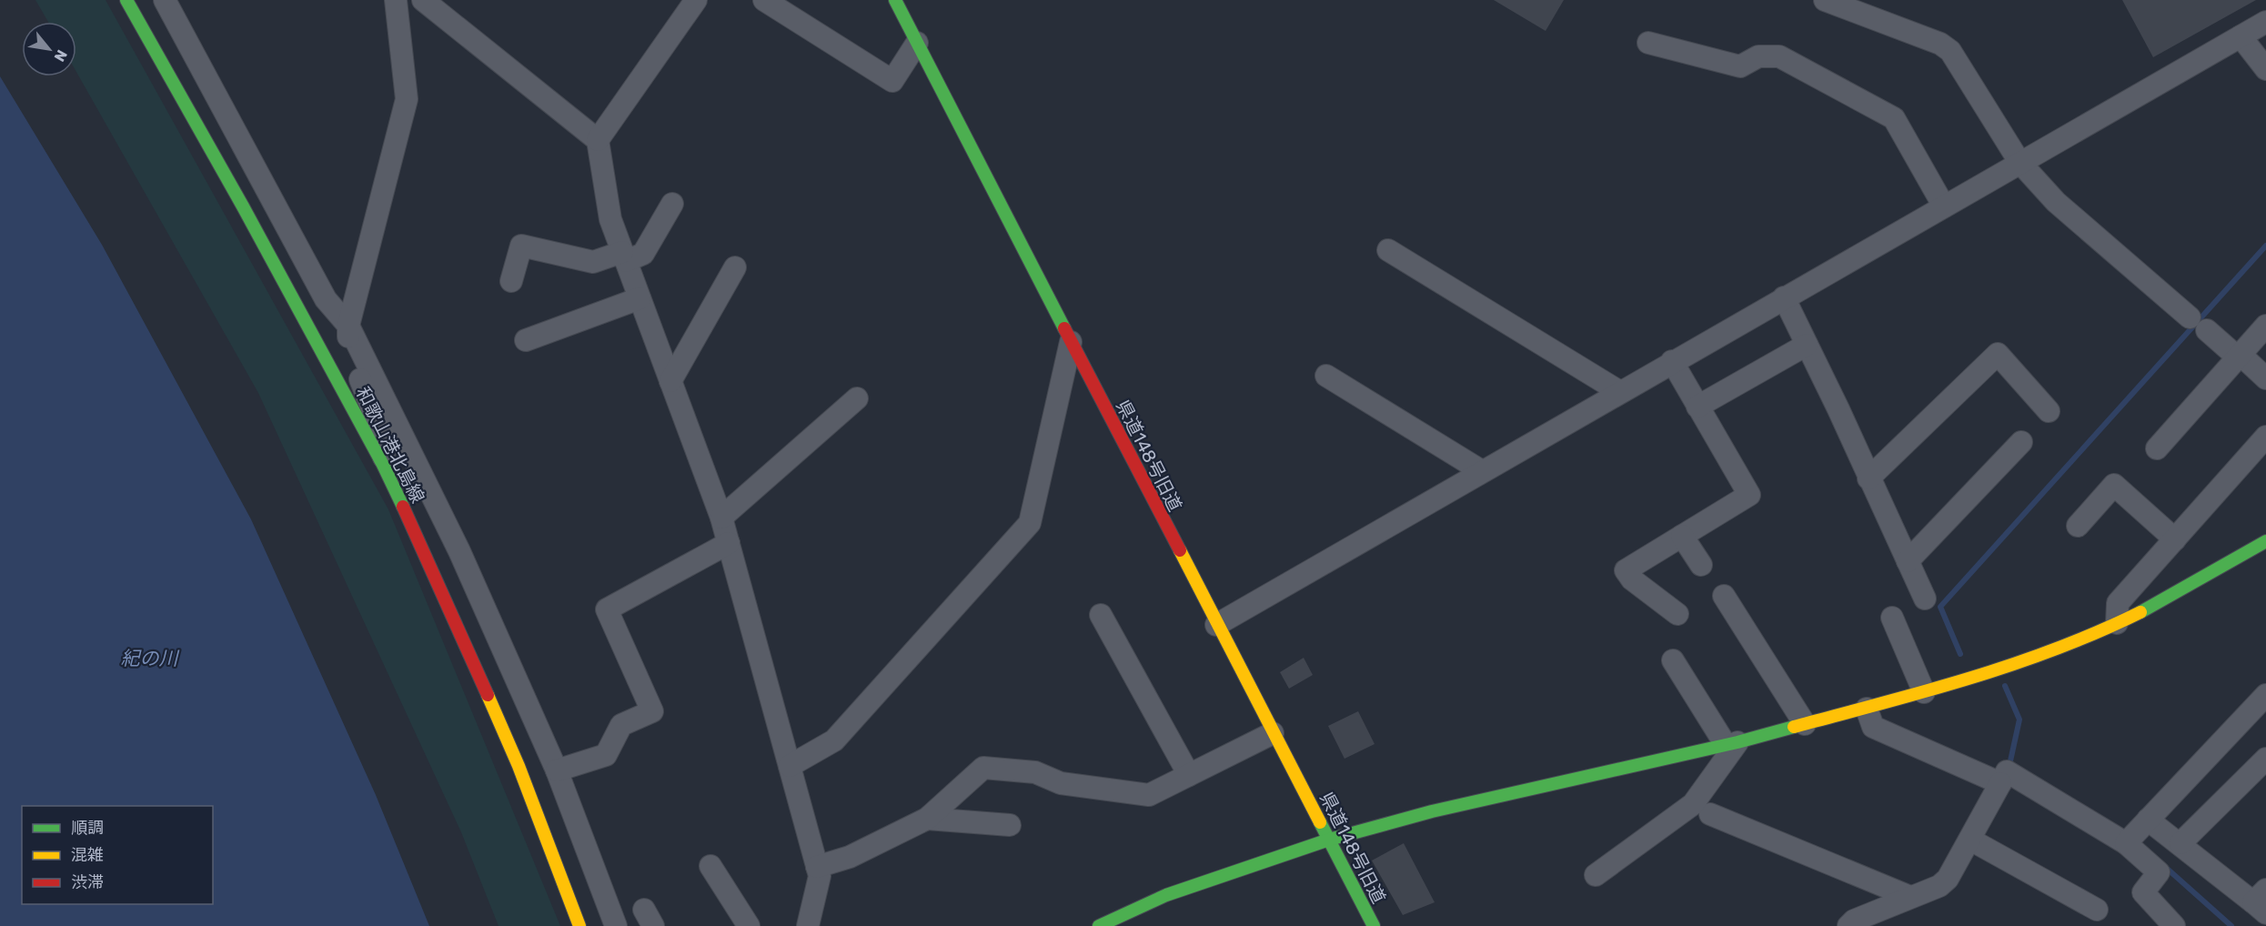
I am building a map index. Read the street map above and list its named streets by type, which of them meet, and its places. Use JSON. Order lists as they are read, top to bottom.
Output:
{
  "streets": {
    "street": ["和歌山港北島線", "県道148号旧道"]
  },
  "water": ["紀の川"],
  "legend": ["順調", "混雑", "渋滞"],
  "north": "bottom right"
}
